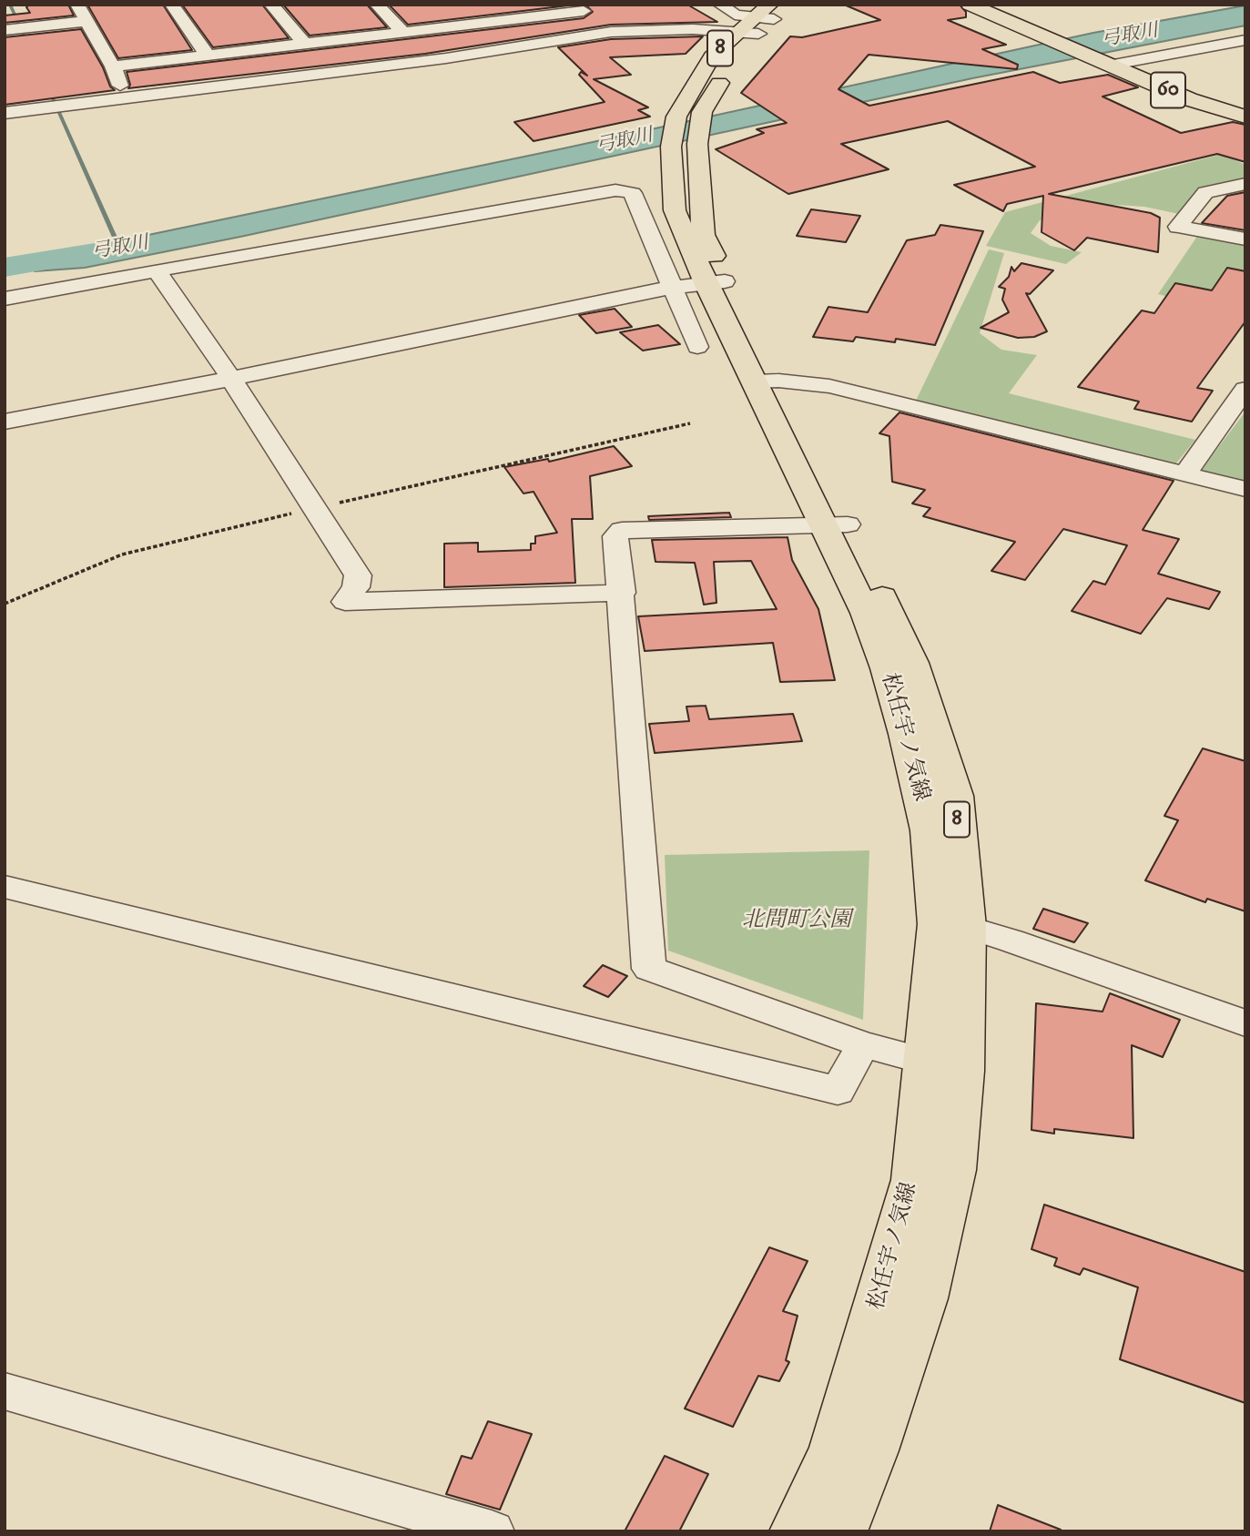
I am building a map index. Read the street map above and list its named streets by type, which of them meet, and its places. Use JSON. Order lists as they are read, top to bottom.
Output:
{
  "streets": {
    "main road": ["8", "60", "松任宇ノ気線"]
  },
  "water": ["弓取川"],
  "parks": ["北間町公園"]
}
